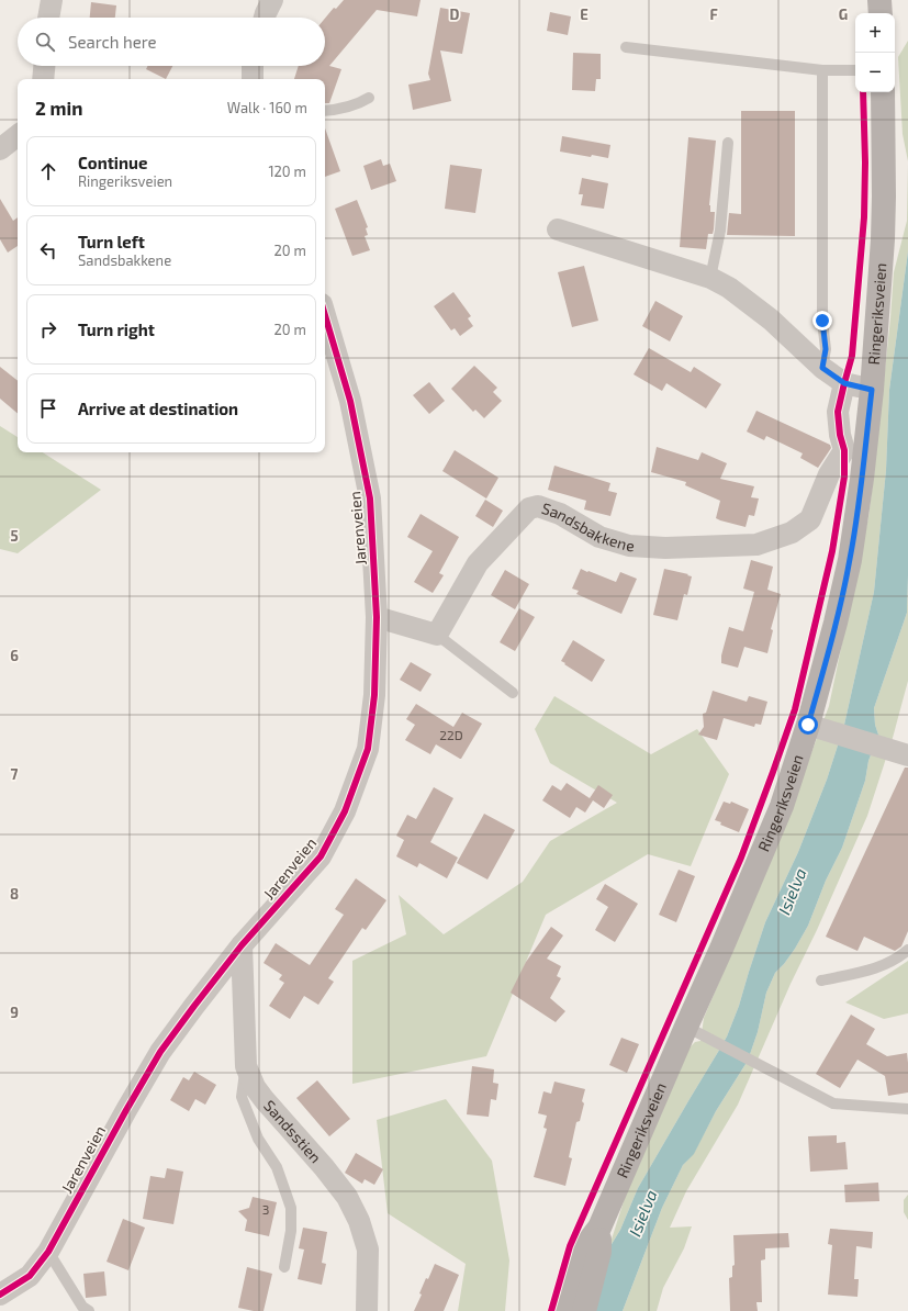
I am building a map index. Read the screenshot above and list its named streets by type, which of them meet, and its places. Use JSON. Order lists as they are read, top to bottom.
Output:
{
  "streets": {
    "main road": ["Ringeriksveien"],
    "street": ["Sandsbakkene", "Jarenveien", "Sandsstien"]
  },
  "crossings": [
    ["Jarenveien", "Sandsstien"]
  ],
  "water": ["Isielva"],
  "house_numbers": ["22D", "3"],
  "page": {
    "map_buttons": ["+", "−"],
    "search": "Search here",
    "heading": ["2 min", "Walk · 160 m"],
    "list": [
      ["Continue", "Ringeriksveien", "120 m"],
      ["Turn left", "Sandsbakkene", "20 m"],
      ["Turn right", "20 m"],
      "Arrive at destination"
    ]
  },
  "grid": {
    "columns": [
      "D",
      "E",
      "F",
      "G"
    ],
    "rows": [
      "5",
      "6",
      "7",
      "8",
      "9"
    ]
  }
}
